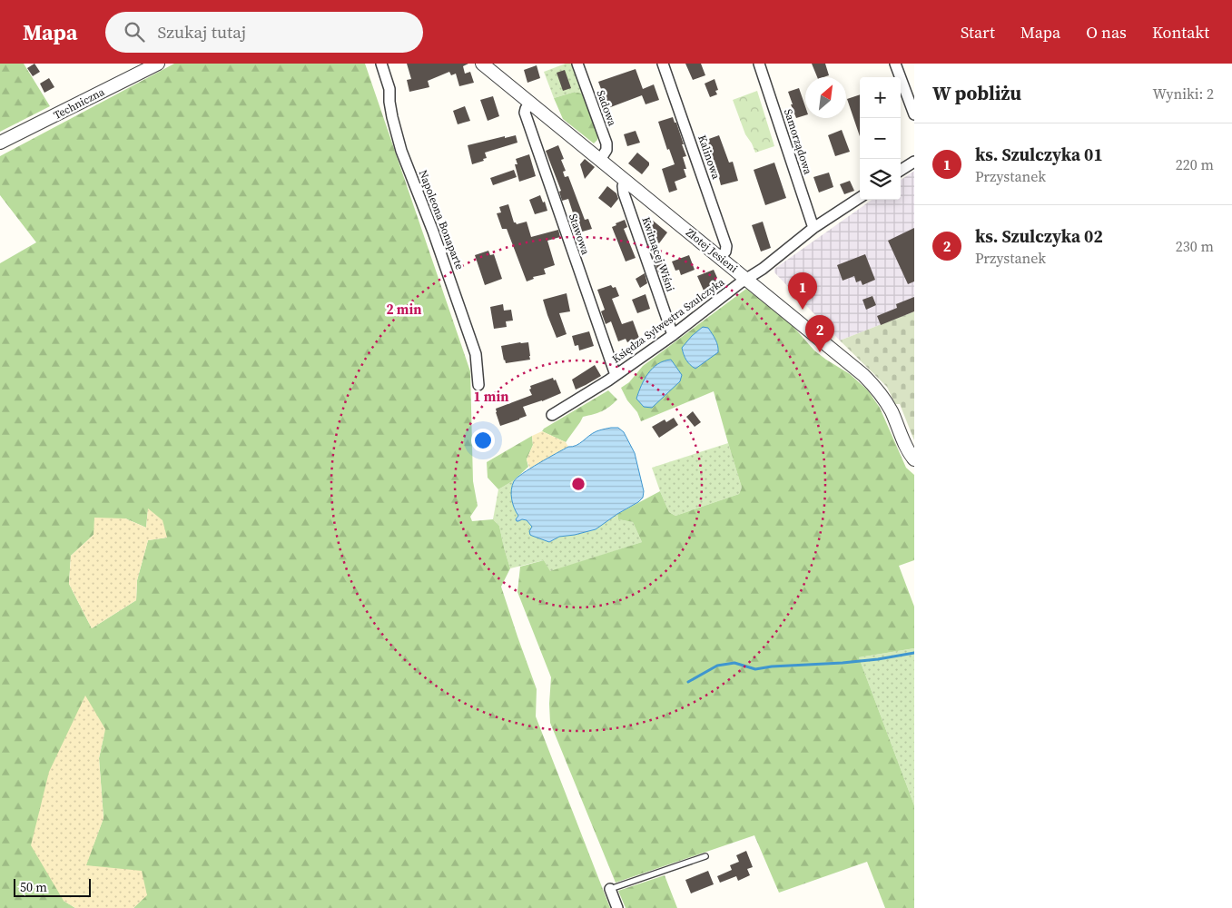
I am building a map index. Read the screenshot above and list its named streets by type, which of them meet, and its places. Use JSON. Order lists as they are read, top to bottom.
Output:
{
  "streets": {
    "street": [
      "Techniczna",
      "Sadowa",
      "Samorządowa",
      "Kalinowa",
      "Napoleona Bonaparte",
      "Stawowa",
      "Złotej Jesieni",
      "Kwitnącej Wiśni",
      "Księdza Sylwestra Szulczyka"
    ]
  },
  "crossings": [
    ["Sadowa", "Złotej Jesieni"],
    ["Samorządowa", "Księdza Sylwestra Szulczyka"],
    ["Kalinowa", "Złotej Jesieni"],
    ["Stawowa", "Złotej Jesieni"],
    ["Stawowa", "Księdza Sylwestra Szulczyka"],
    ["Złotej Jesieni", "Kwitnącej Wiśni"],
    ["Złotej Jesieni", "Księdza Sylwestra Szulczyka"],
    ["Kwitnącej Wiśni", "Księdza Sylwestra Szulczyka"]
  ],
  "scale_bar": "50 m",
  "north": "top right",
  "page": {
    "header": "Mapa",
    "search": "Szukaj tutaj",
    "nav": [
      "Start",
      "Mapa",
      "O nas",
      "Kontakt"
    ],
    "heading": ["W pobliżu", "Wyniki: 2"],
    "map_buttons": ["+", "−"],
    "list": [
      {
        "mark": "1",
        "name": "ks. Szulczyka 01",
        "note": "Przystanek",
        "value": "220 m"
      },
      {
        "mark": "2",
        "name": "ks. Szulczyka 02",
        "note": "Przystanek",
        "value": "230 m"
      }
    ],
    "pins": ["1", "2"],
    "scale": "50 m"
  },
  "rings": ["2 min", "1 min"]
}
